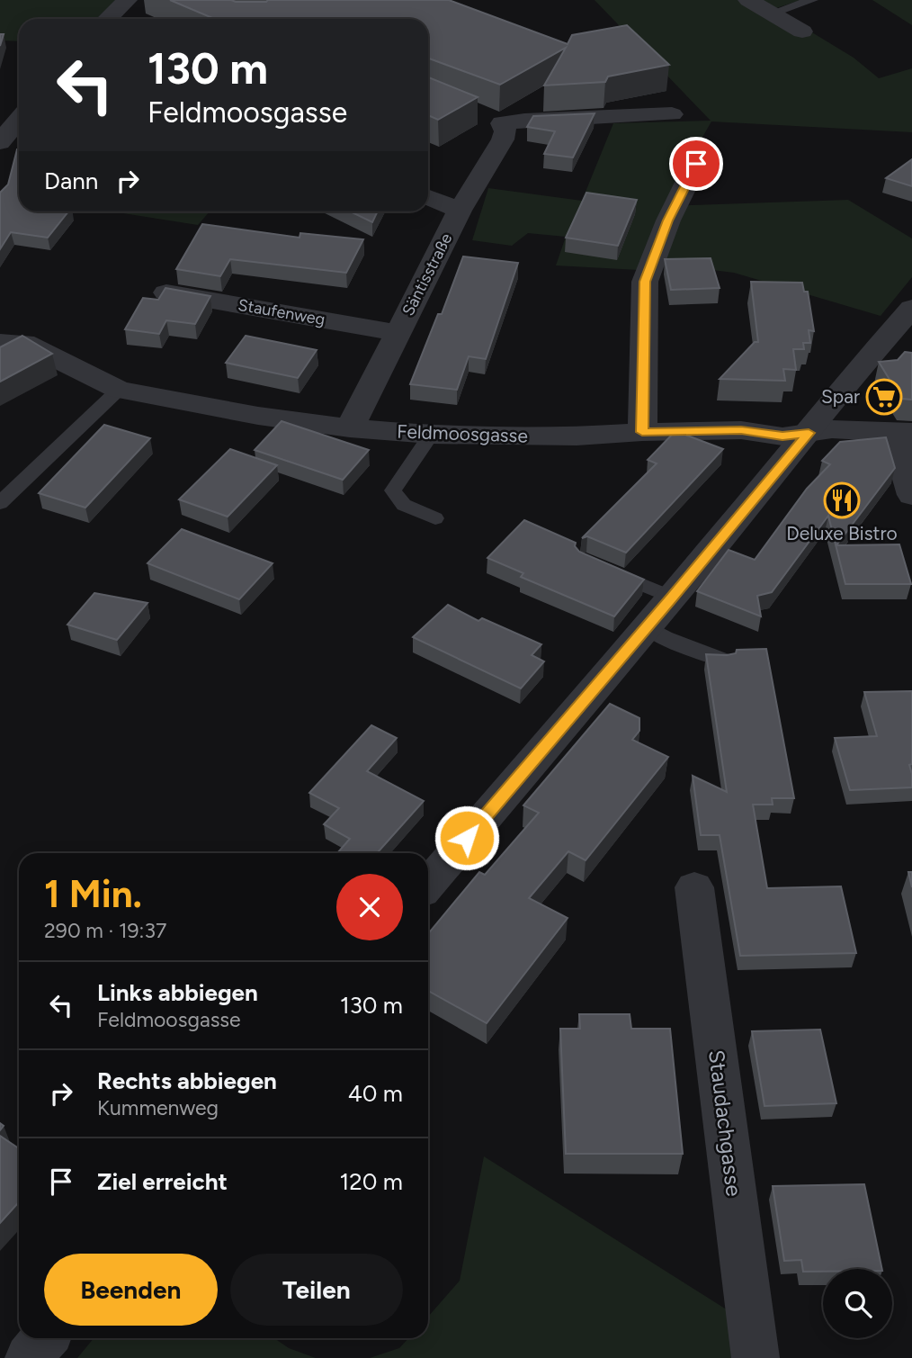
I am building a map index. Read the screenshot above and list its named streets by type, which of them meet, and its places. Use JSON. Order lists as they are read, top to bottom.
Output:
{
  "streets": {
    "street": [
      "Säntisstraße",
      "Staufenweg",
      "Feldmoosgasse",
      "Staudachgasse"
    ]
  },
  "crossings": [
    ["Säntisstraße", "Staufenweg"],
    ["Säntisstraße", "Feldmoosgasse"]
  ],
  "places": {
    "supermarket": ["Spar"],
    "restaurant": ["Deluxe Bistro"]
  },
  "page": {
    "turn": ["130 m", "Feldmoosgasse"],
    "then": "Dann",
    "heading": ["1 Min.", "290 m · 19:37"],
    "list": [
      {
        "name": "Links abbiegen",
        "note": "Feldmoosgasse",
        "value": "130 m"
      },
      {
        "name": "Rechts abbiegen",
        "note": "Kummenweg",
        "value": "40 m"
      },
      {
        "name": "Ziel erreicht",
        "value": "120 m"
      }
    ],
    "buttons": ["Beenden", "Teilen"]
  }
}
